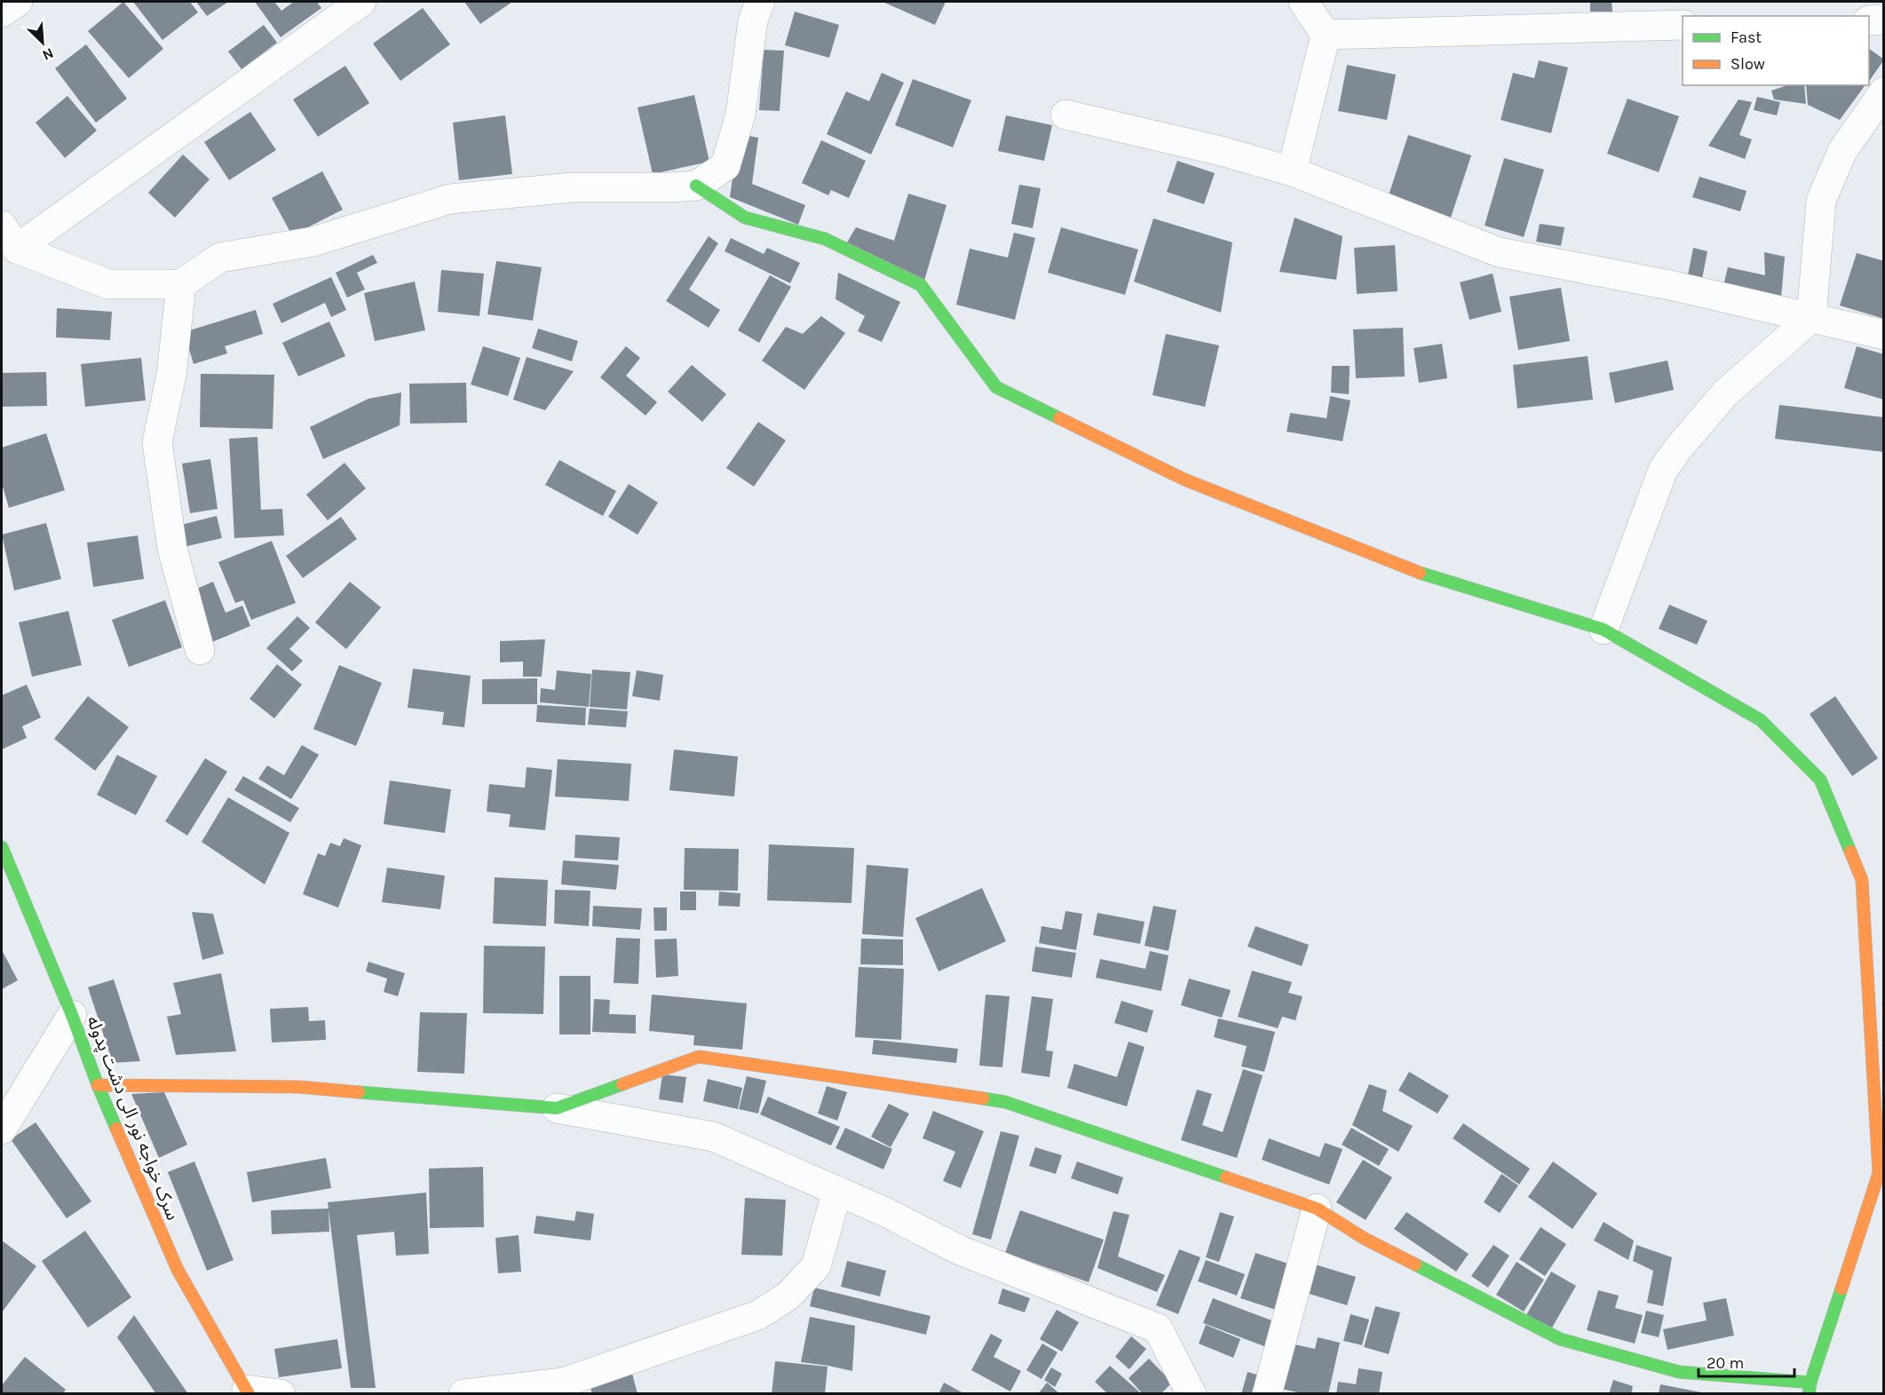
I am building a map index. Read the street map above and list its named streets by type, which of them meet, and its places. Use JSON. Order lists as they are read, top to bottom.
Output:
{
  "streets": {
    "street": ["سرک خواجه نور الی دشت پدوله"]
  },
  "legend": ["Fast", "Slow"],
  "scale_bar": "20 m",
  "north": "bottom right"
}
